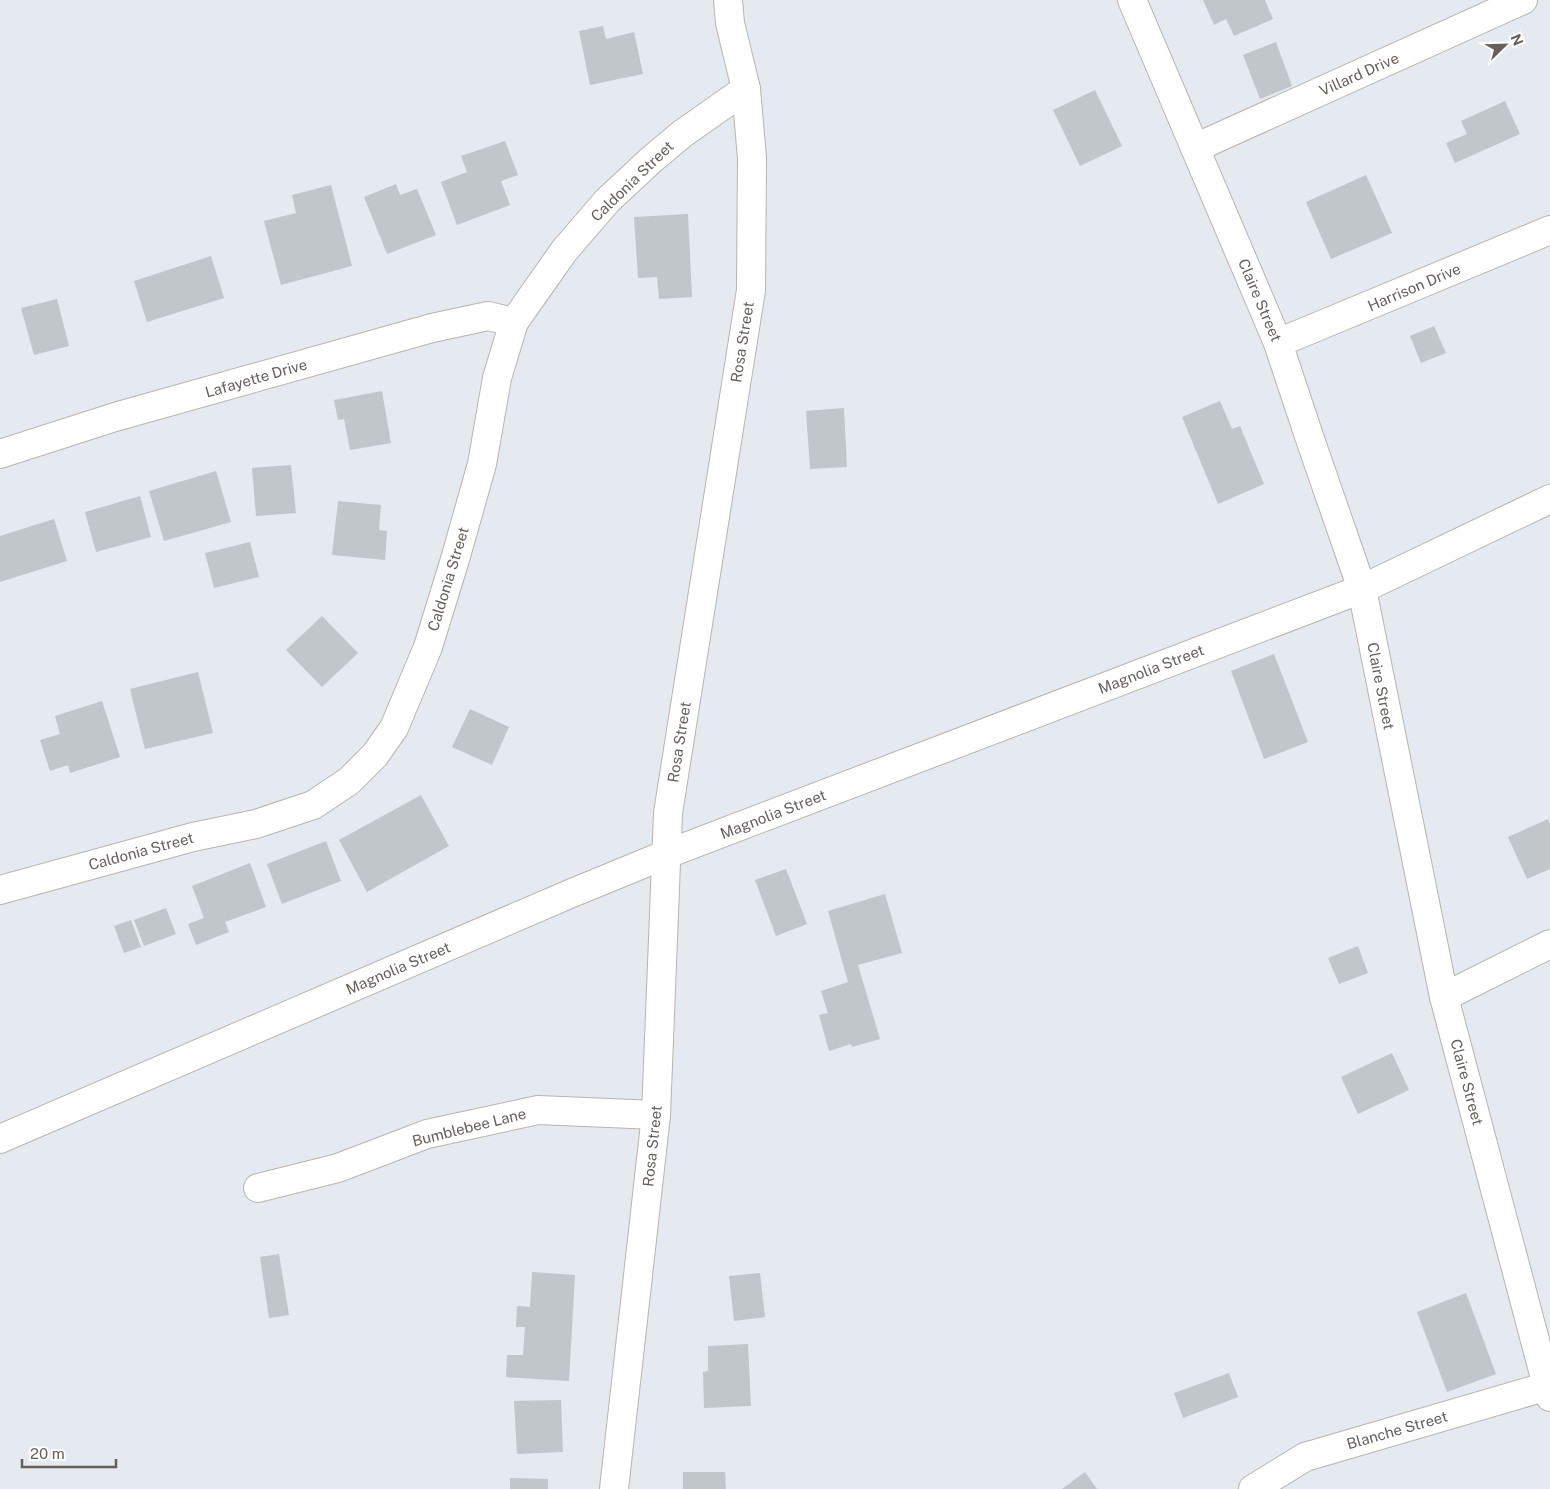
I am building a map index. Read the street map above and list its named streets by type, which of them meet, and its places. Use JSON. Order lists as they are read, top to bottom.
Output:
{
  "streets": {
    "street": [
      "Villard Drive",
      "Caldonia Street",
      "Harrison Drive",
      "Claire Street",
      "Rosa Street",
      "Lafayette Drive",
      "Magnolia Street",
      "Bumblebee Lane",
      "Blanche Street"
    ]
  },
  "crossings": [
    ["Villard Drive", "Claire Street"],
    ["Caldonia Street", "Rosa Street"],
    ["Caldonia Street", "Lafayette Drive"],
    ["Harrison Drive", "Claire Street"],
    ["Claire Street", "Magnolia Street"],
    ["Claire Street", "Blanche Street"],
    ["Rosa Street", "Magnolia Street"],
    ["Rosa Street", "Bumblebee Lane"]
  ],
  "scale_bar": "20 m",
  "north": "top right"
}
